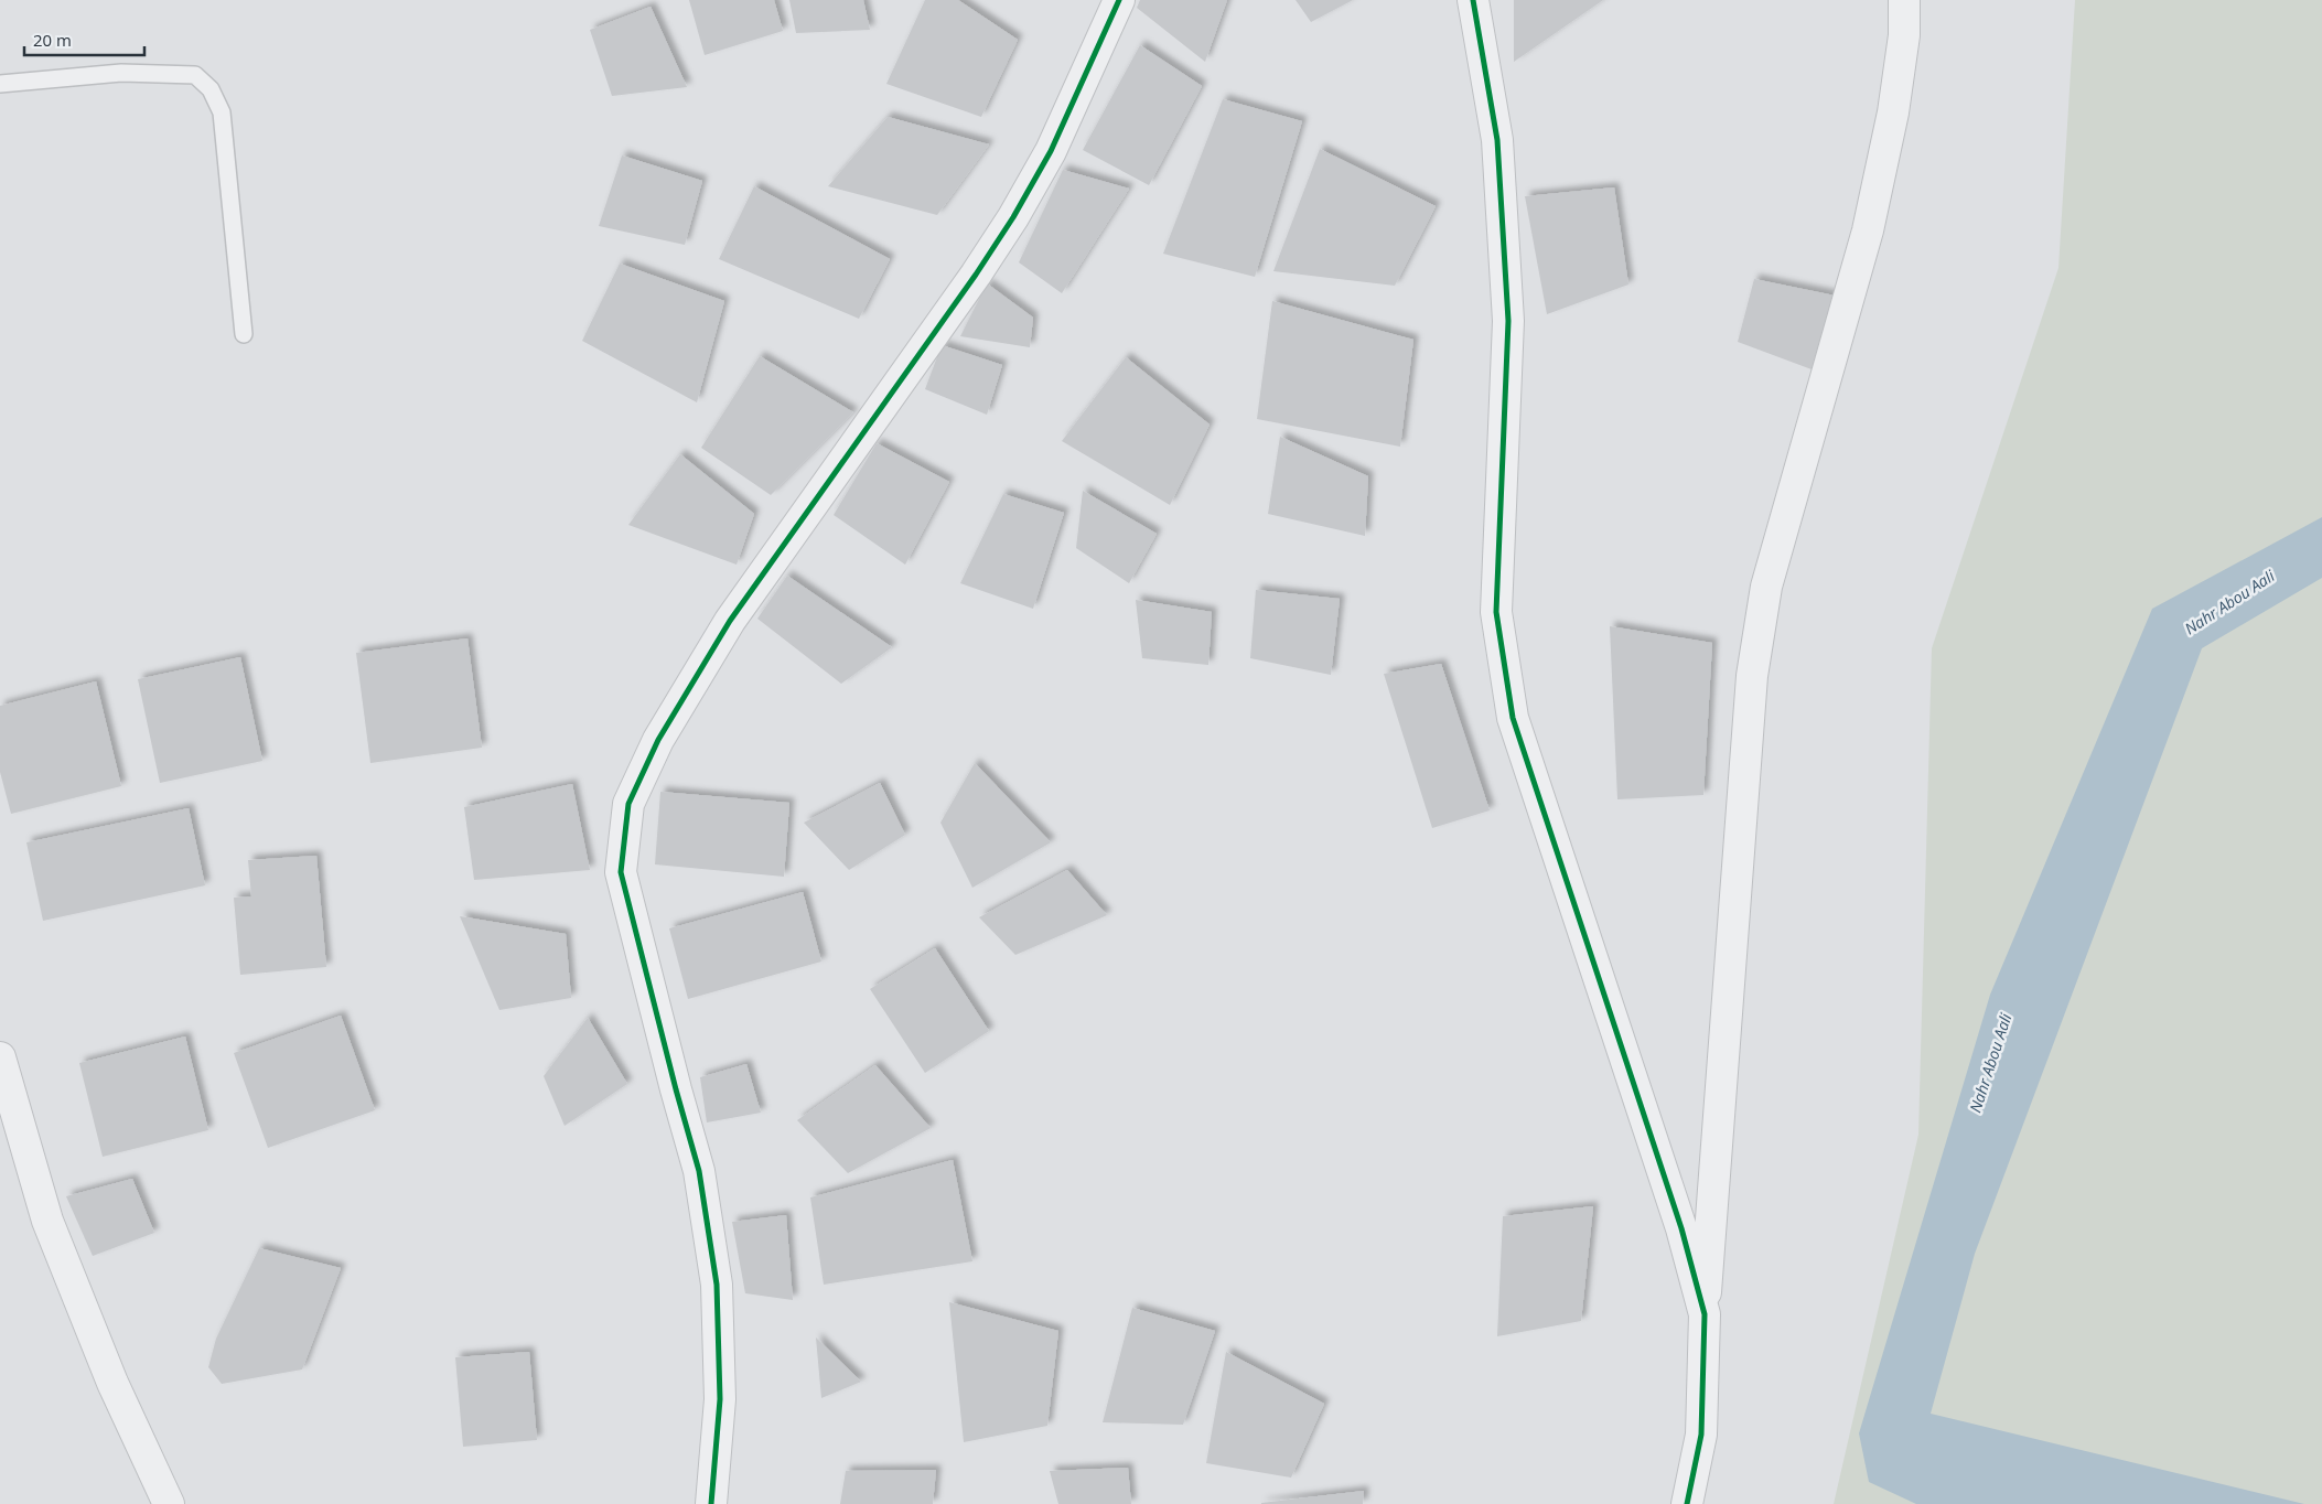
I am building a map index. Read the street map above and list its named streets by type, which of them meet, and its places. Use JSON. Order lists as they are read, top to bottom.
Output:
{
  "water": ["Nahr Abou Aali"],
  "scale_bar": "20 m"
}
